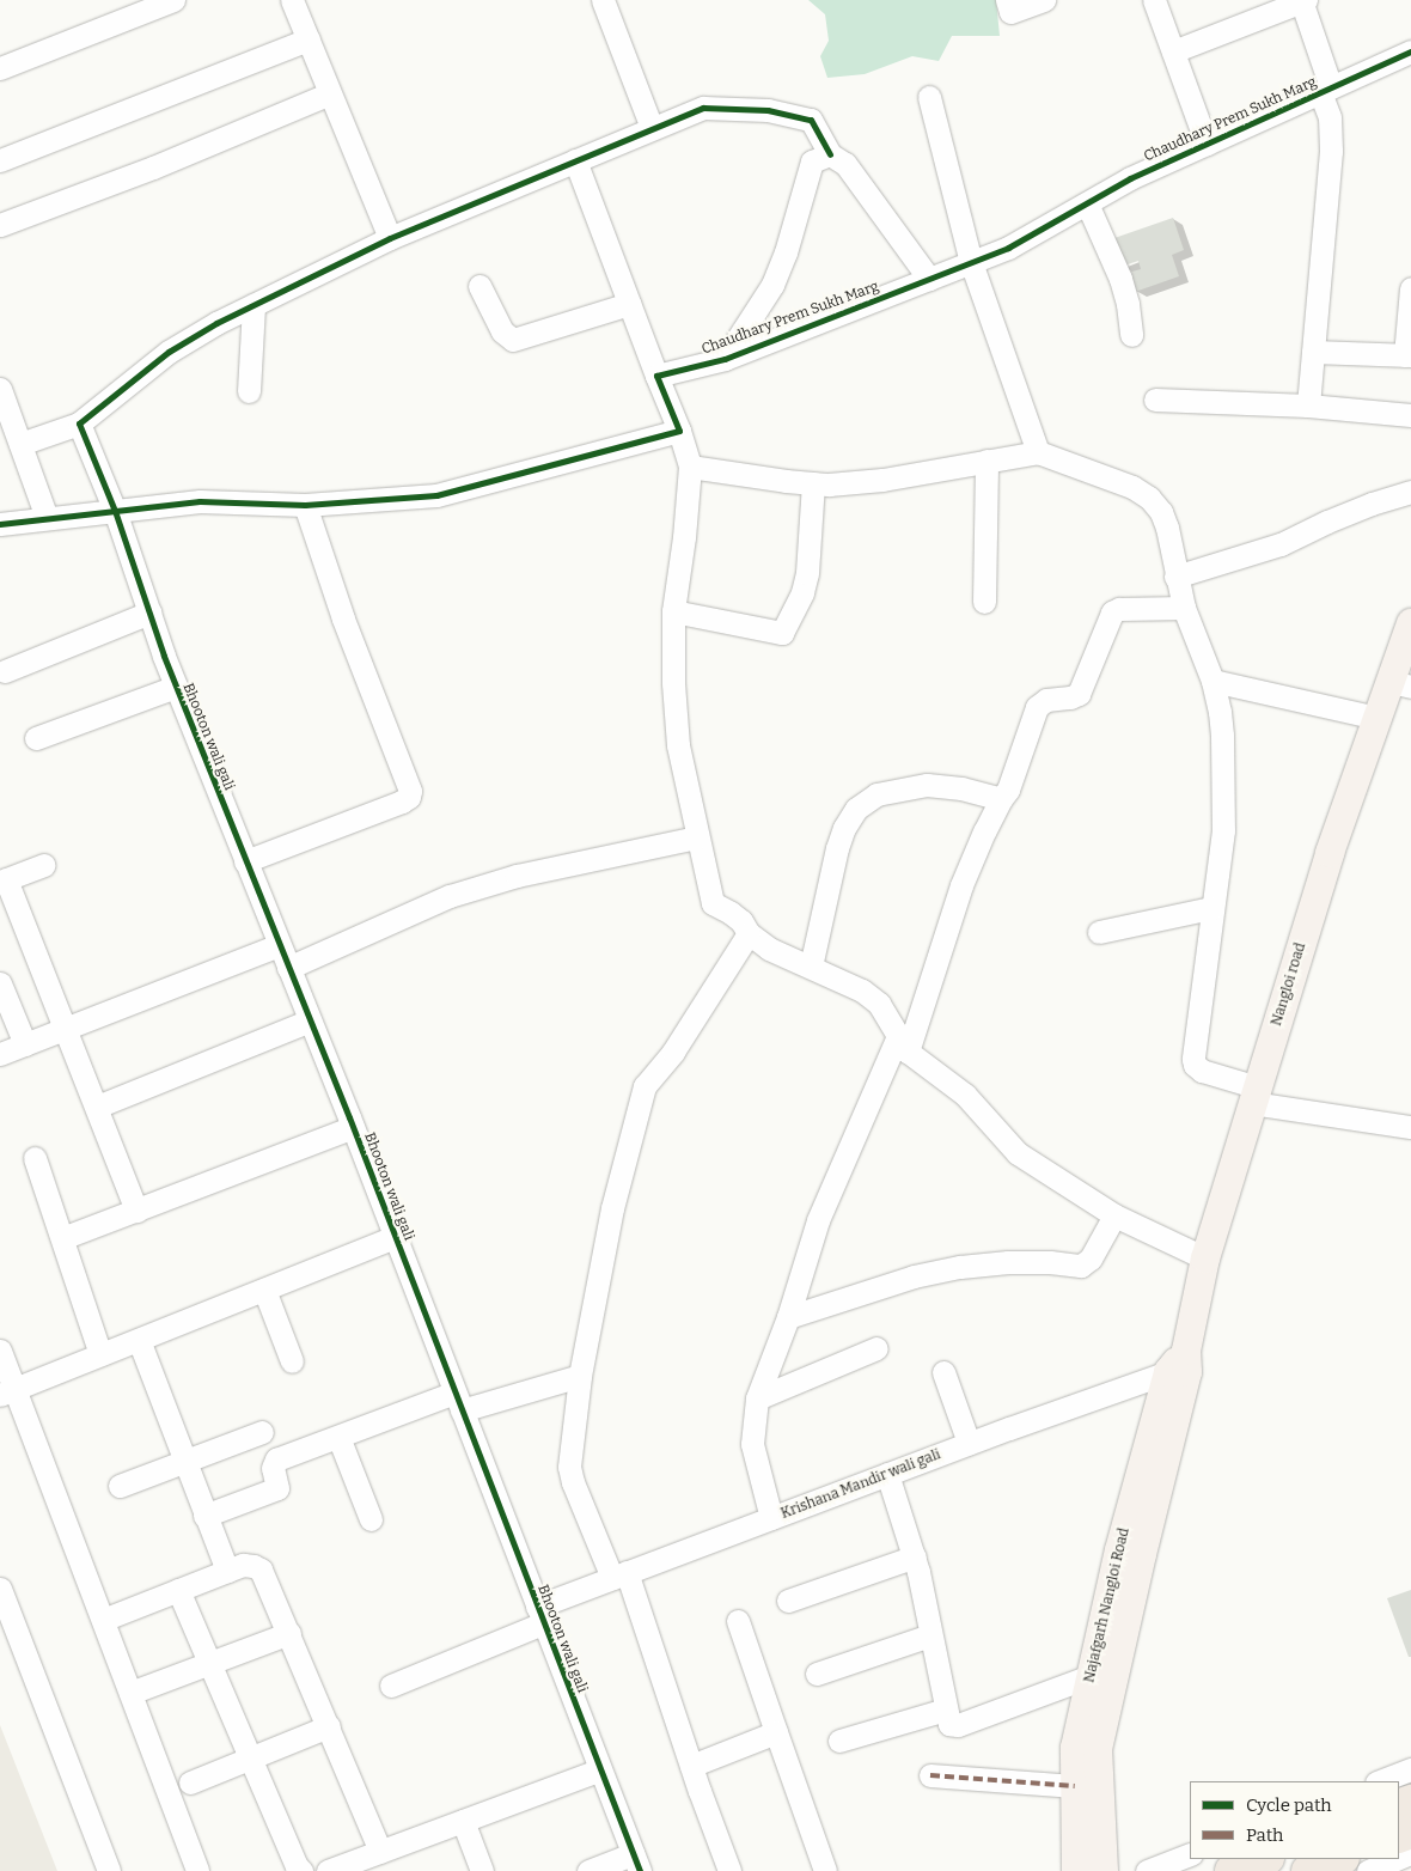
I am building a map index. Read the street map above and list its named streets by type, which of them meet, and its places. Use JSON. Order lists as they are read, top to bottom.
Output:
{
  "streets": {
    "main road": ["Nangloi road", "Najafgarh Nangloi Road"],
    "street": ["Chaudhary Prem Sukh Marg", "Bhooton wali gali", "Krishana Mandir wali gali"]
  },
  "crossings": [
    ["Bhooton wali gali", "Krishana Mandir wali gali"],
    ["Nangloi road", "Krishana Mandir wali gali"],
    ["Nangloi road", "Najafgarh Nangloi Road"],
    ["Krishana Mandir wali gali", "Najafgarh Nangloi Road"]
  ],
  "legend": ["Cycle path", "Path"]
}
